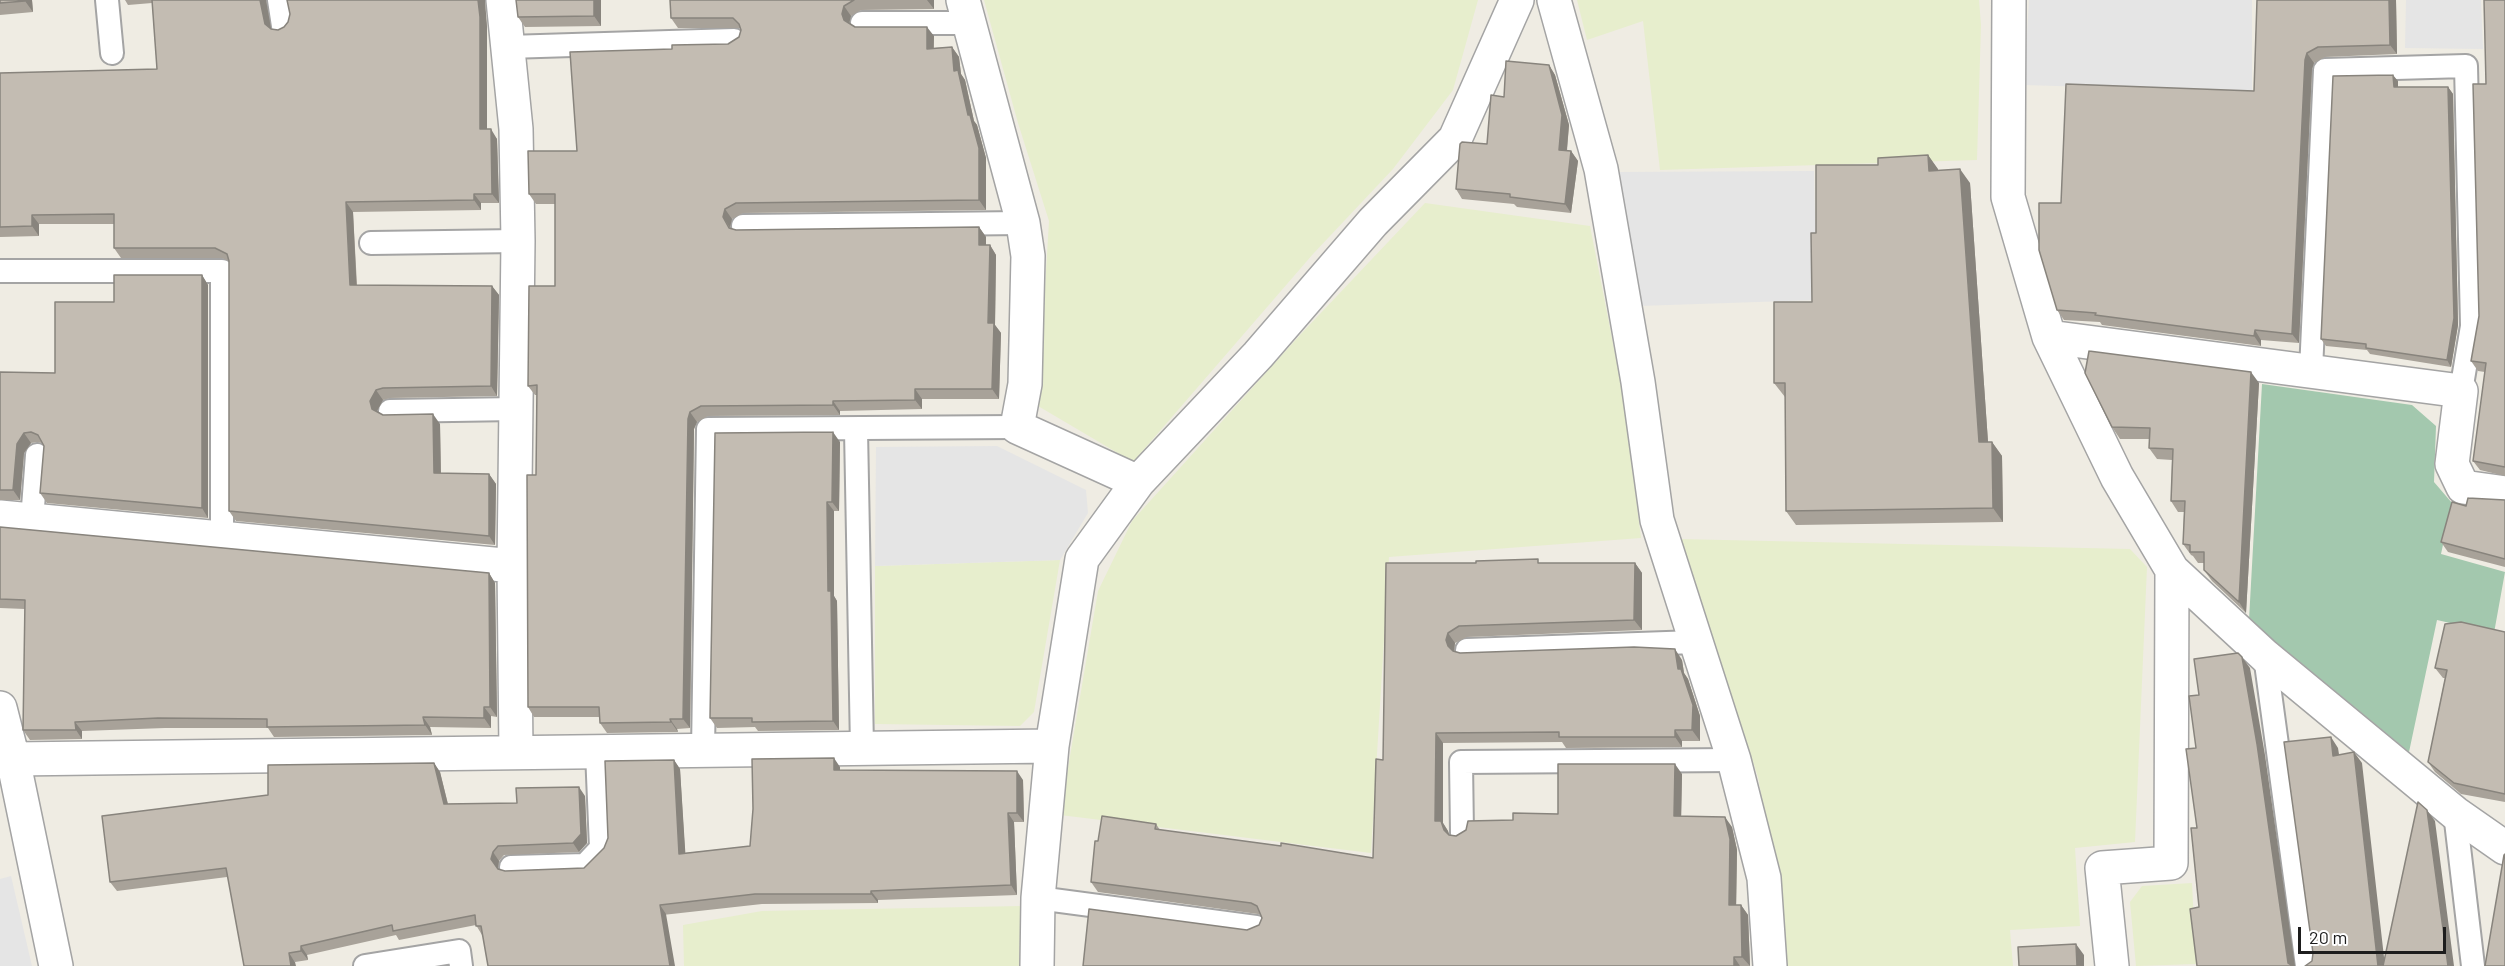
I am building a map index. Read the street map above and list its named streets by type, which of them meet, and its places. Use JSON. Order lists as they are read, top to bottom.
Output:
{
  "scale_bar": "20 m"
}
